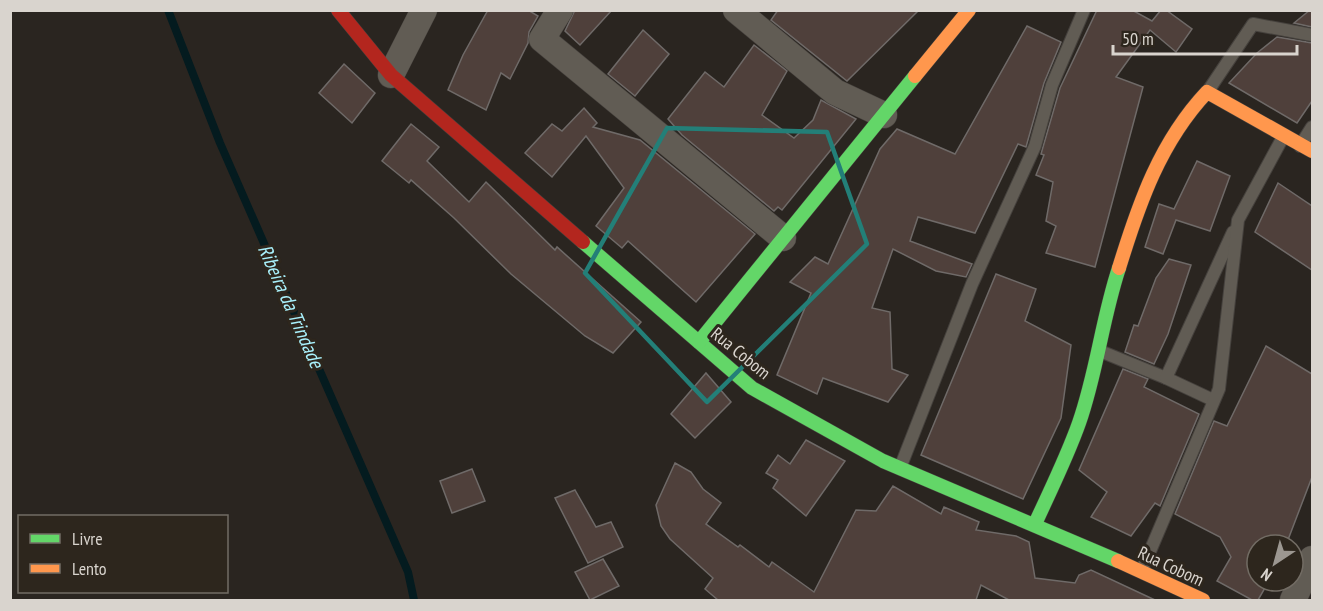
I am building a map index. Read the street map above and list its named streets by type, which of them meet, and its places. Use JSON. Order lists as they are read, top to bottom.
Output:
{
  "streets": {
    "street": ["Rua Cobom"]
  },
  "water": ["Ribeira da Trindade"],
  "legend": ["Livre", "Lento"],
  "scale_bar": "50 m",
  "north": "bottom left"
}
